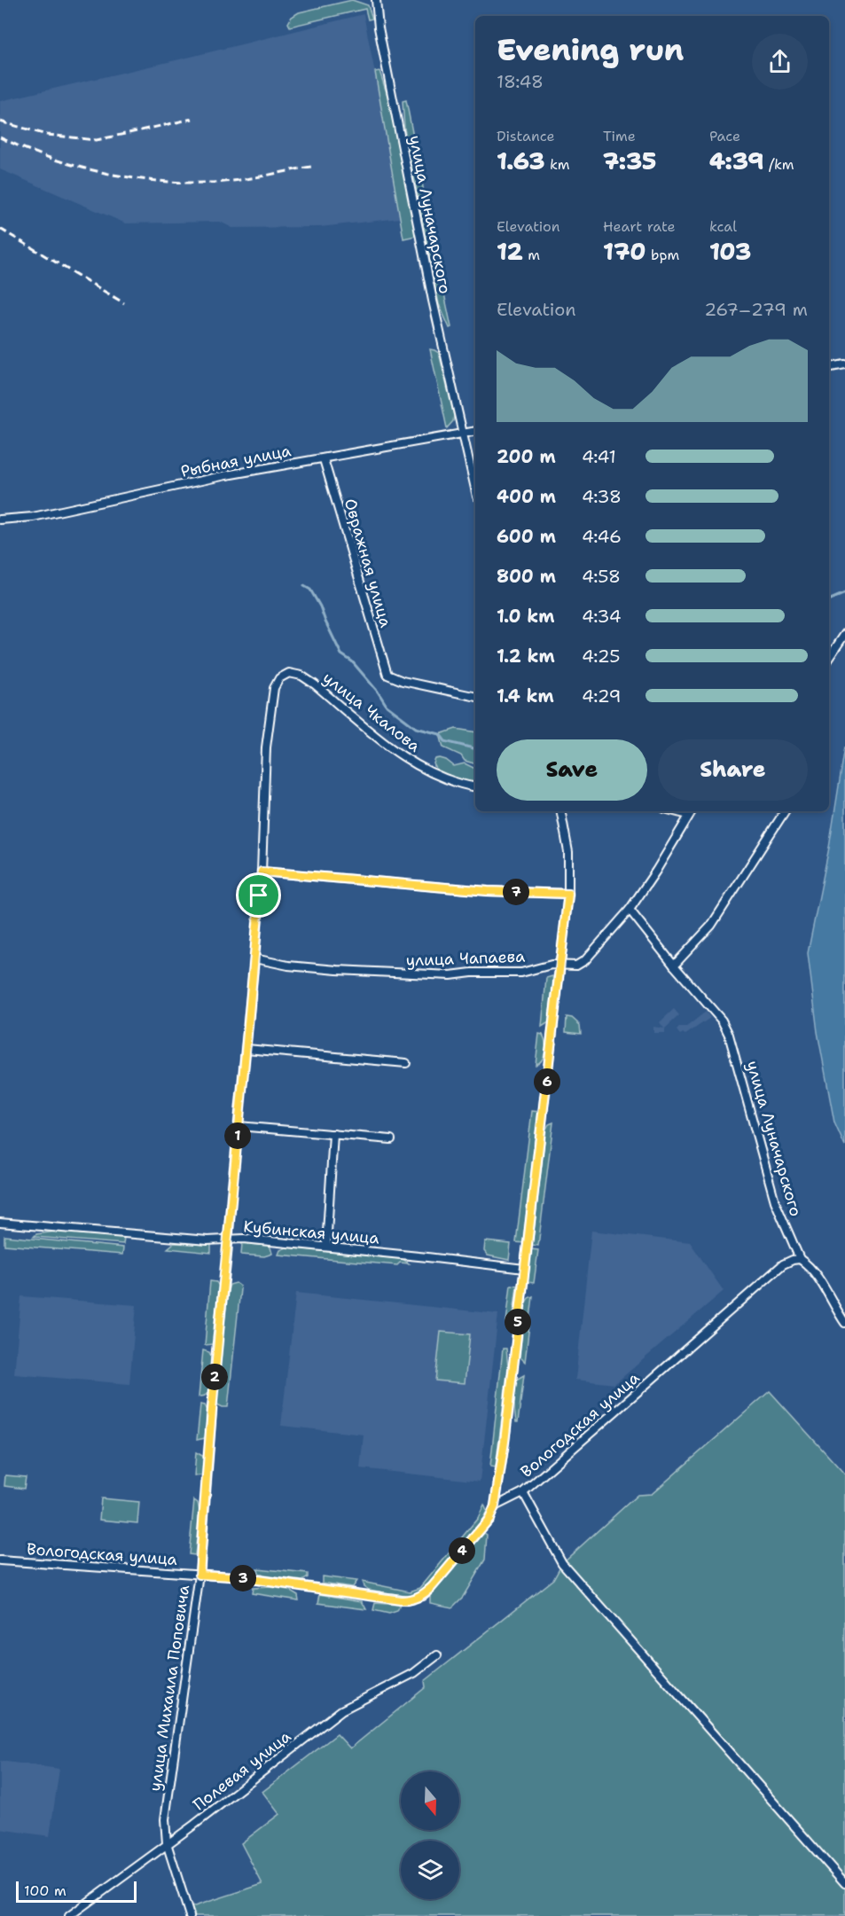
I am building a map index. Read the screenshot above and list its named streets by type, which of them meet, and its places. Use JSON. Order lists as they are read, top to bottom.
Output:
{
  "streets": {
    "street": [
      "улица Луначарского",
      "Рыбная улица",
      "Овражная улица",
      "улица Чкалова",
      "улица Чапаева",
      "Кубинская улица",
      "Вологодская улица",
      "улица Михаила Поповича",
      "Полевая улица"
    ]
  },
  "crossings": [
    ["улица Луначарского", "Рыбная улица"],
    ["улица Луначарского", "улица Чапаева"],
    ["улица Луначарского", "Вологодская улица"],
    ["Рыбная улица", "Овражная улица"],
    ["улица Чкалова", "улица Михаила Поповича"],
    ["улица Чапаева", "улица Михаила Поповича"],
    ["Кубинская улица", "улица Михаила Поповича"],
    ["Вологодская улица", "улица Михаила Поповича"],
    ["улица Михаила Поповича", "Полевая улица"]
  ],
  "scale_bar": "100 m",
  "north": "bottom",
  "page": {
    "heading": ["Evening run", "18:48"],
    "stats": [
      ["Distance", "1.63 km"],
      ["Time", "7:35"],
      ["Pace", "4:39 /km"],
      ["Elevation", "12 m"],
      ["Heart rate", "170 bpm"],
      ["kcal", "103"]
    ],
    "chart": ["Elevation", "267–279 m"],
    "list": [
      {
        "name": "200 m",
        "note": "4:41"
      },
      {
        "name": "400 m",
        "note": "4:38"
      },
      {
        "name": "600 m",
        "note": "4:46"
      },
      {
        "name": "800 m",
        "note": "4:58"
      },
      {
        "name": "1.0 km",
        "note": "4:34"
      },
      {
        "name": "1.2 km",
        "note": "4:25"
      },
      {
        "name": "1.4 km",
        "note": "4:29"
      }
    ],
    "buttons": ["Save", "Share"],
    "pins": [
      "7",
      "6",
      "1",
      "5",
      "2",
      "4",
      "3"
    ],
    "scale": "100 m"
  }
}
